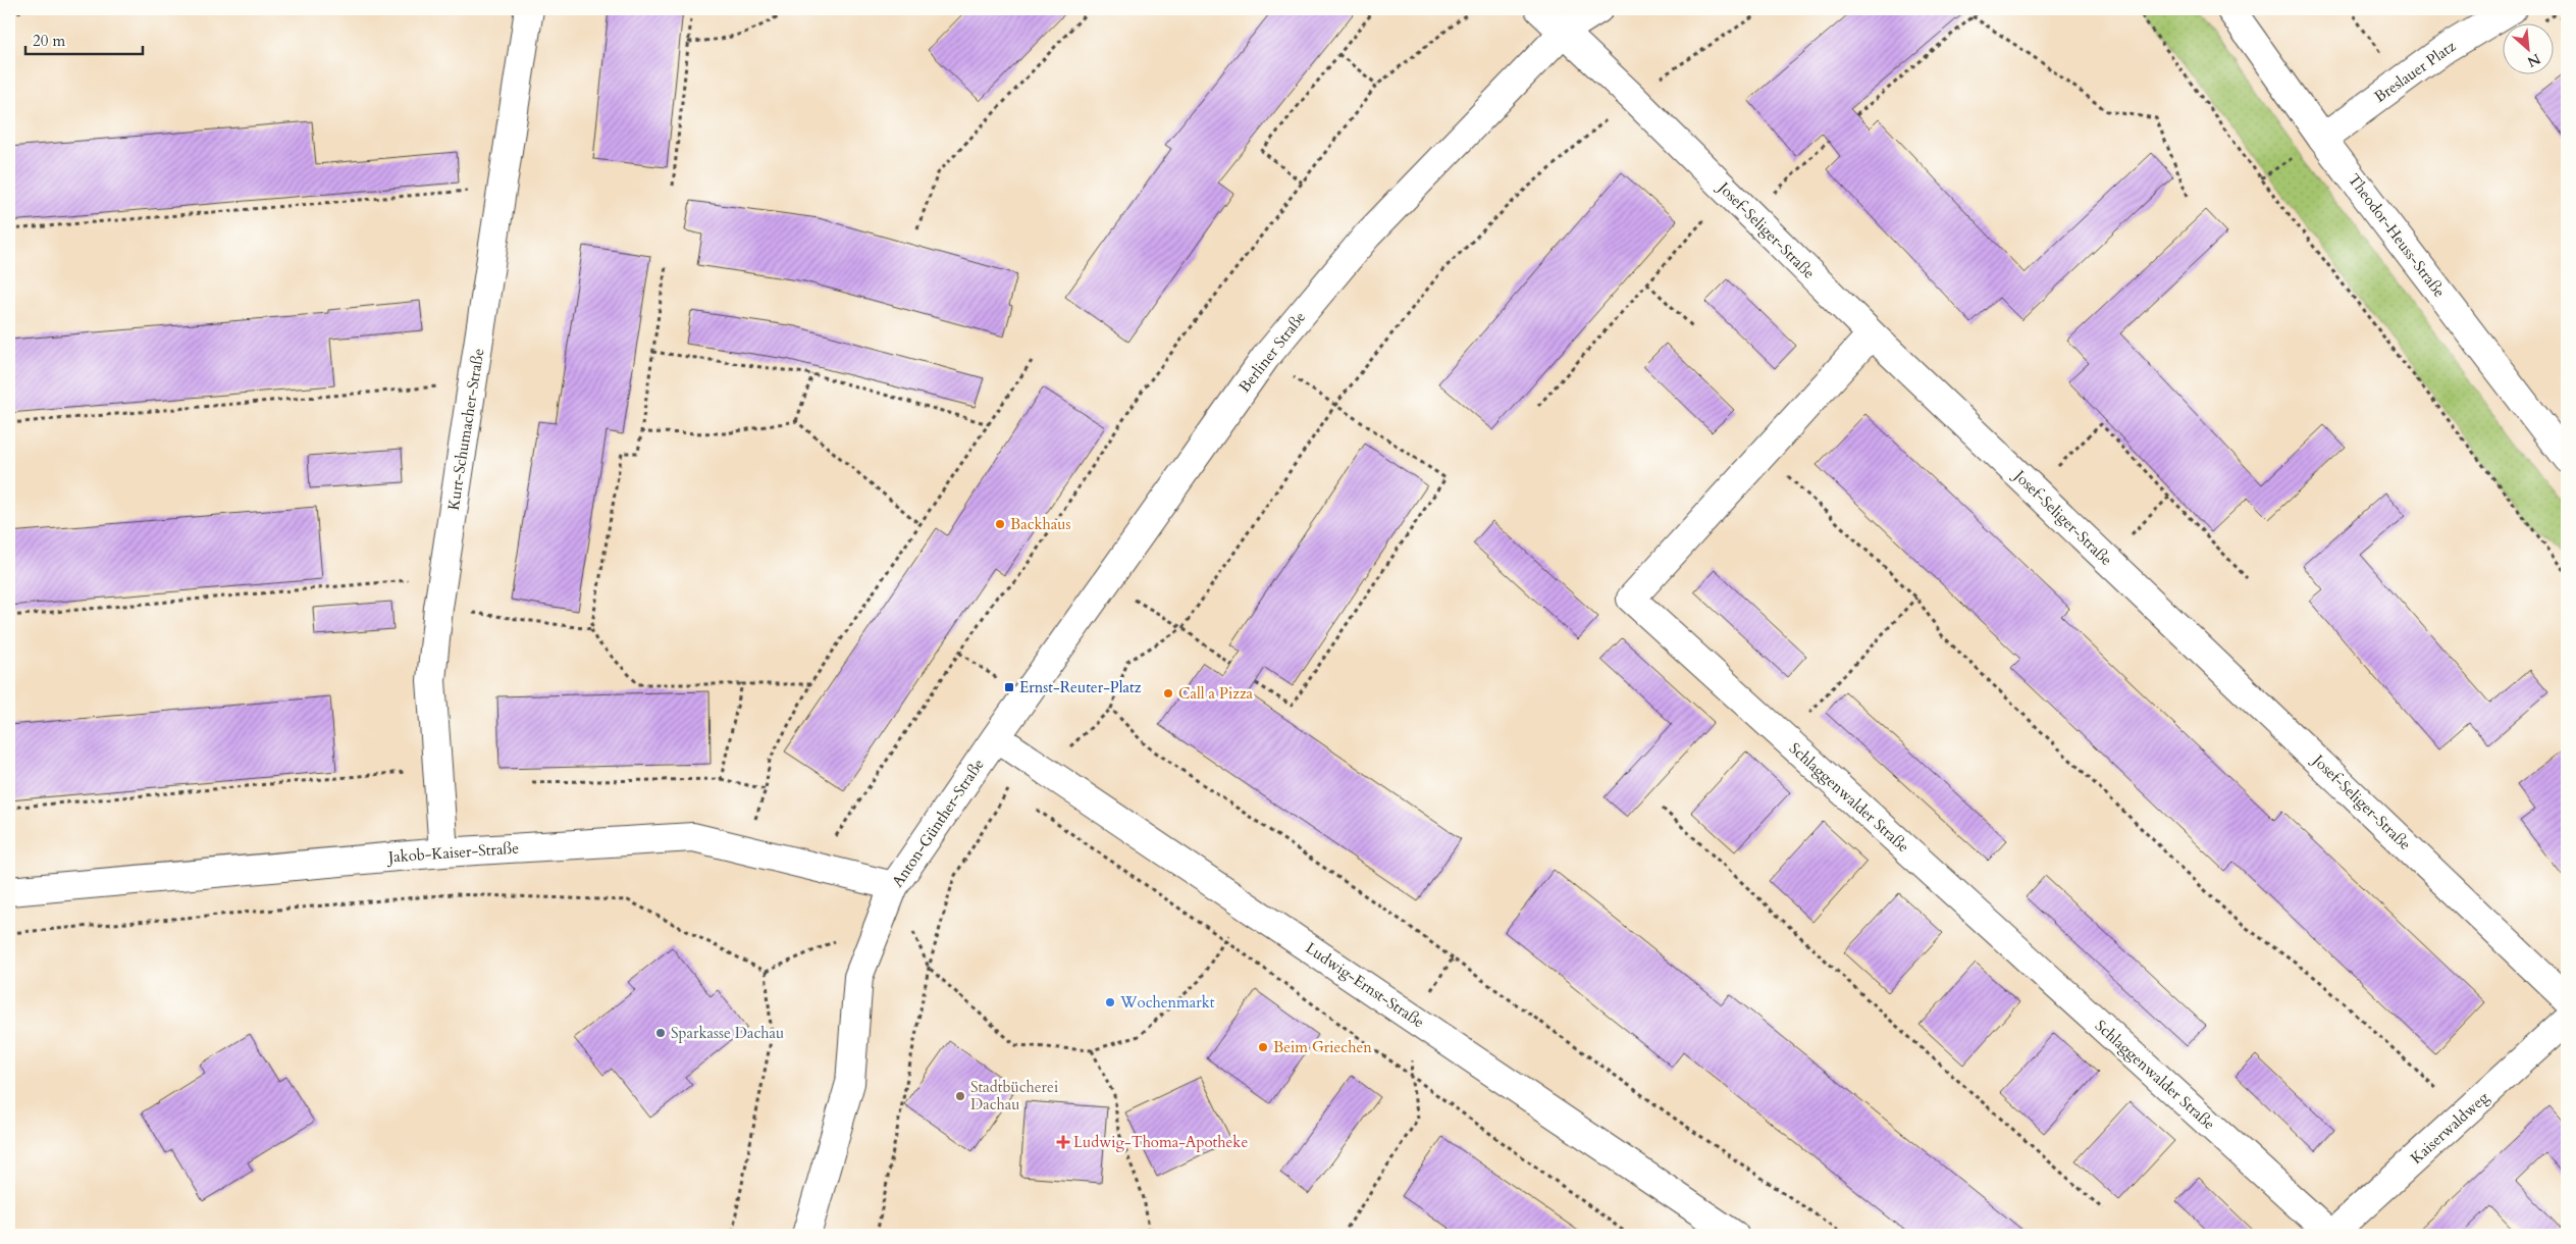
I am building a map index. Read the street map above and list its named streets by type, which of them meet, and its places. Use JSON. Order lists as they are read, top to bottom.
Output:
{
  "streets": {
    "street": [
      "Breslauer Platz",
      "Josef-Seliger-Straße",
      "Theodor-Heuss-Straße",
      "Berliner Straße",
      "Kurt-Schumacher-Straße",
      "Schlaggenwalder Straße",
      "Anton-Günther-Straße",
      "Jakob-Kaiser-Straße",
      "Ludwig-Ernst-Straße",
      "Kaiserwaldweg"
    ]
  },
  "crossings": [
    ["Breslauer Platz", "Theodor-Heuss-Straße"],
    ["Josef-Seliger-Straße", "Berliner Straße"],
    ["Josef-Seliger-Straße", "Schlaggenwalder Straße"],
    ["Berliner Straße", "Anton-Günther-Straße"],
    ["Berliner Straße", "Ludwig-Ernst-Straße"],
    ["Kurt-Schumacher-Straße", "Jakob-Kaiser-Straße"],
    ["Schlaggenwalder Straße", "Kaiserwaldweg"],
    ["Anton-Günther-Straße", "Jakob-Kaiser-Straße"],
    ["Anton-Günther-Straße", "Ludwig-Ernst-Straße"]
  ],
  "places": {
    "other": [
      "Backhaus",
      "Call a Pizza",
      "Wochenmarkt",
      "Sparkasse Dachau",
      "Beim Griechen",
      "Stadtbücherei Dachau"
    ],
    "transit": ["Ernst-Reuter-Platz"],
    "health": ["Ludwig-Thoma-Apotheke"]
  },
  "scale_bar": "20 m",
  "north": "bottom right"
}
